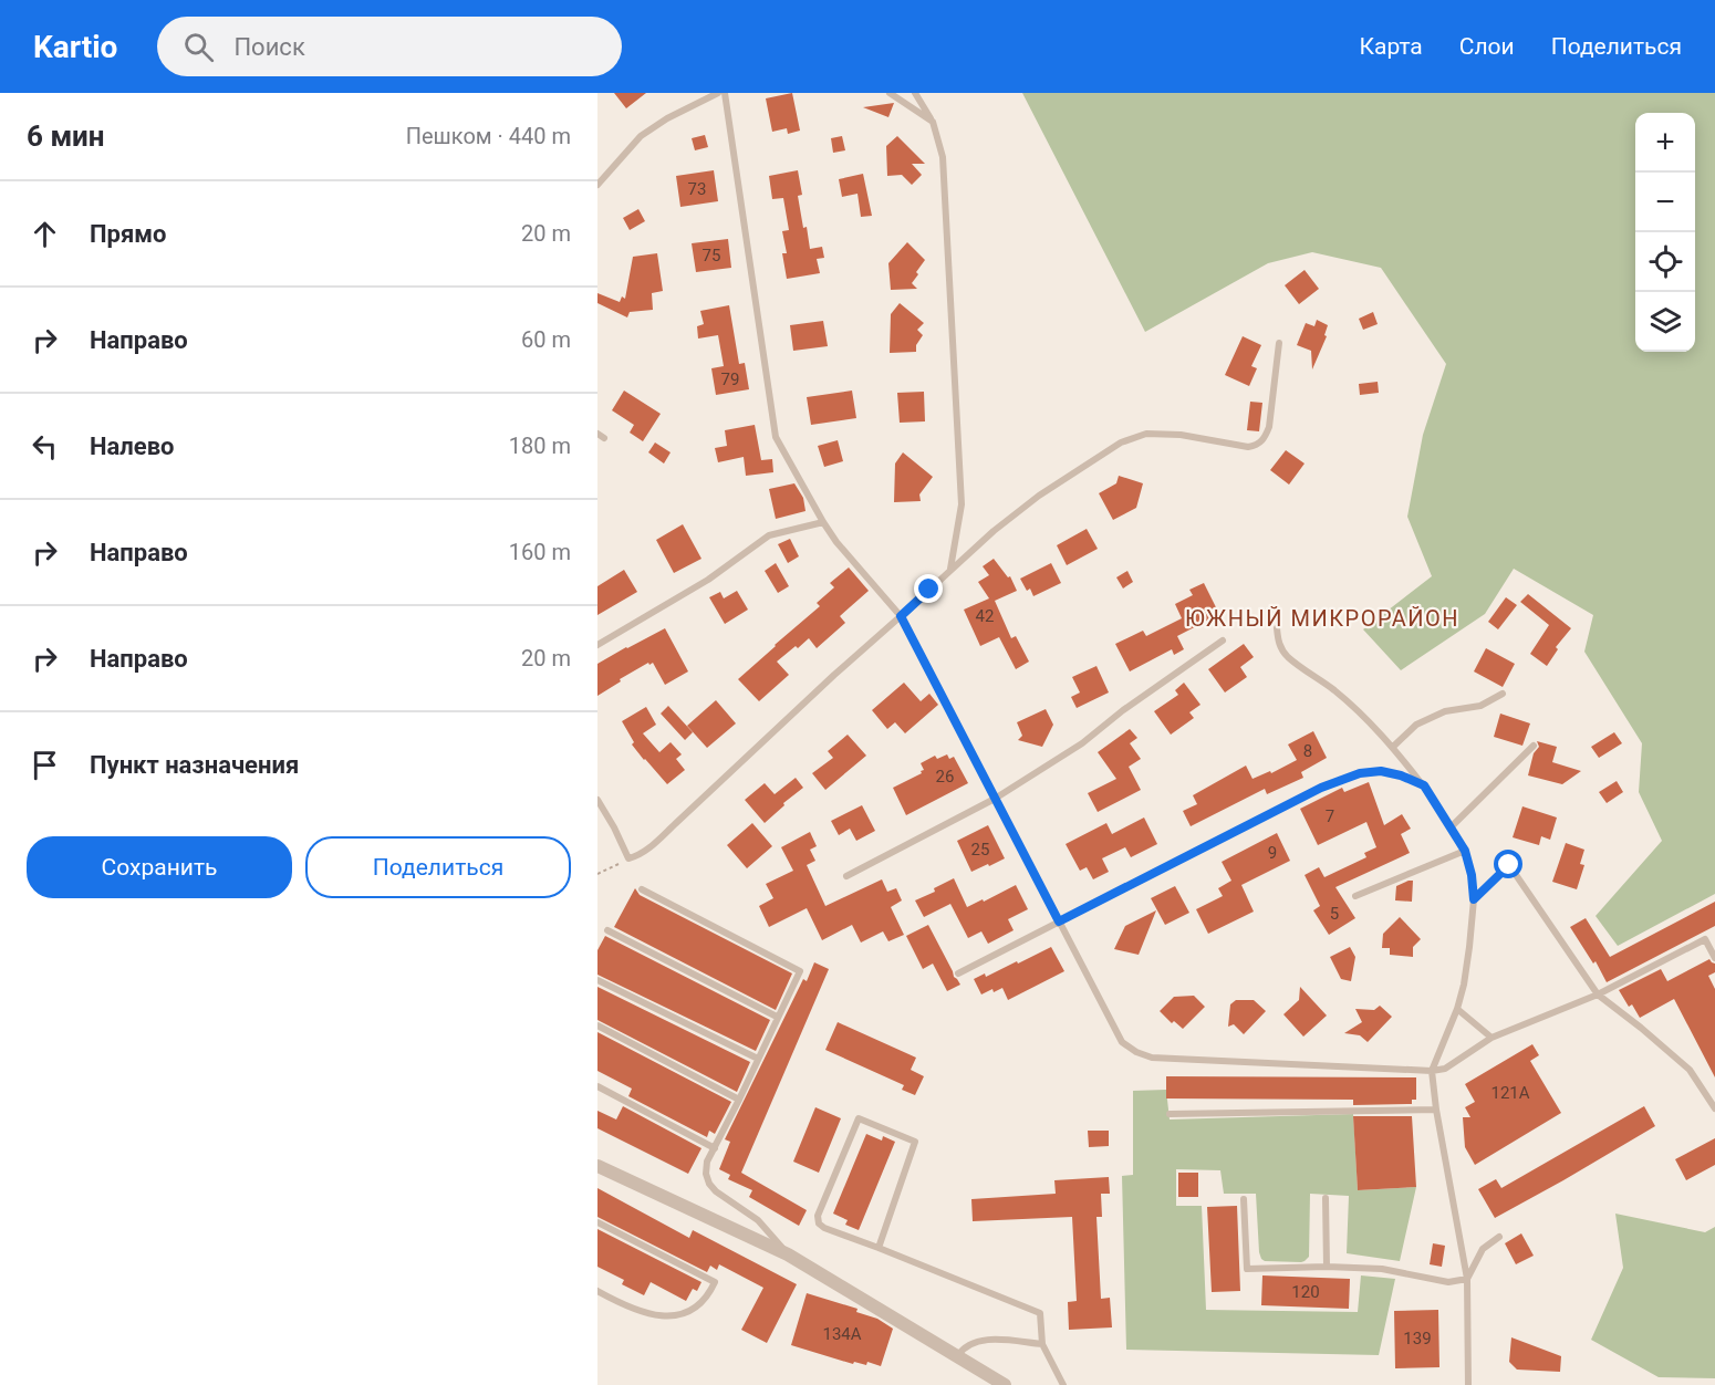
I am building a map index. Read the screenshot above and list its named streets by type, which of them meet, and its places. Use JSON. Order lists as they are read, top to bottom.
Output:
{
  "districts": ["ЮЖНЫЙ МИКРОРАЙОН"],
  "house_numbers": [
    "73",
    "75",
    "79",
    "42",
    "8",
    "26",
    "7",
    "25",
    "9",
    "5",
    "121А",
    "120",
    "134А",
    "139"
  ],
  "page": {
    "header": "Kartio",
    "search": "Поиск",
    "nav": ["Карта", "Слои", "Поделиться"],
    "heading": ["6 мин", "Пешком · 440 m"],
    "map_buttons": ["+", "−"],
    "list": [
      ["Прямо", "20 m"],
      ["Направо", "60 m"],
      ["Налево", "180 m"],
      ["Направо", "160 m"],
      ["Направо", "20 m"],
      "Пункт назначения"
    ],
    "buttons": ["Сохранить", "Поделиться"]
  }
}
